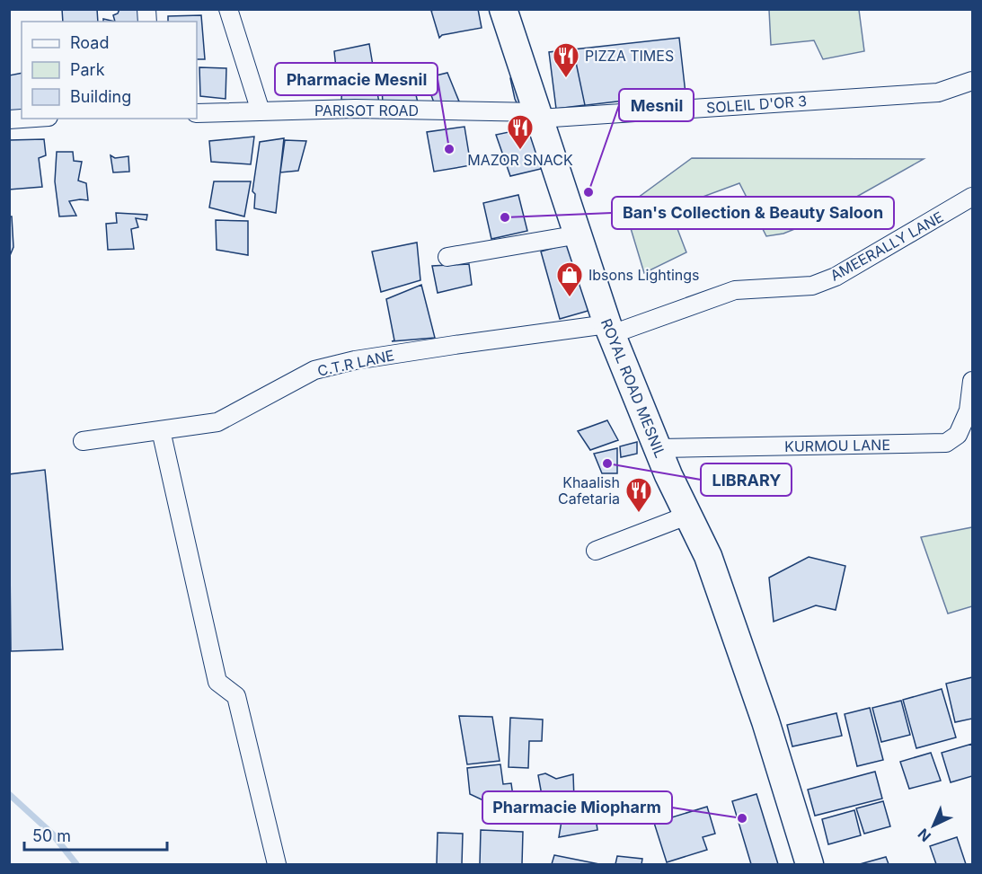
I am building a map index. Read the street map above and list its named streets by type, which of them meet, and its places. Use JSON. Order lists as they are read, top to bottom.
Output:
{
  "streets": {
    "main road": ["ROYAL ROAD MESNIL"],
    "street": [
      "SOLEIL D'OR 3",
      "PARISOT ROAD",
      "AMEERALLY LANE",
      "C.T.R LANE",
      "KURMOU LANE"
    ]
  },
  "crossings": [
    ["SOLEIL D'OR 3", "PARISOT ROAD"],
    ["SOLEIL D'OR 3", "ROYAL ROAD MESNIL"],
    ["PARISOT ROAD", "ROYAL ROAD MESNIL"],
    ["AMEERALLY LANE", "C.T.R LANE"],
    ["AMEERALLY LANE", "ROYAL ROAD MESNIL"],
    ["C.T.R LANE", "ROYAL ROAD MESNIL"],
    ["ROYAL ROAD MESNIL", "KURMOU LANE"]
  ],
  "places": {
    "restaurant": ["PIZZA TIMES", "MAZOR SNACK", "Khaalish Cafetaria"],
    "other": [
      "Pharmacie Mesnil",
      "Mesnil",
      "Ban's Collection & Beauty Saloon",
      "LIBRARY",
      "Pharmacie Miopharm"
    ],
    "shop": ["Ibsons Lightings"]
  },
  "legend": ["Road", "Park", "Building"],
  "scale_bar": "50 m",
  "north": "bottom left"
}
